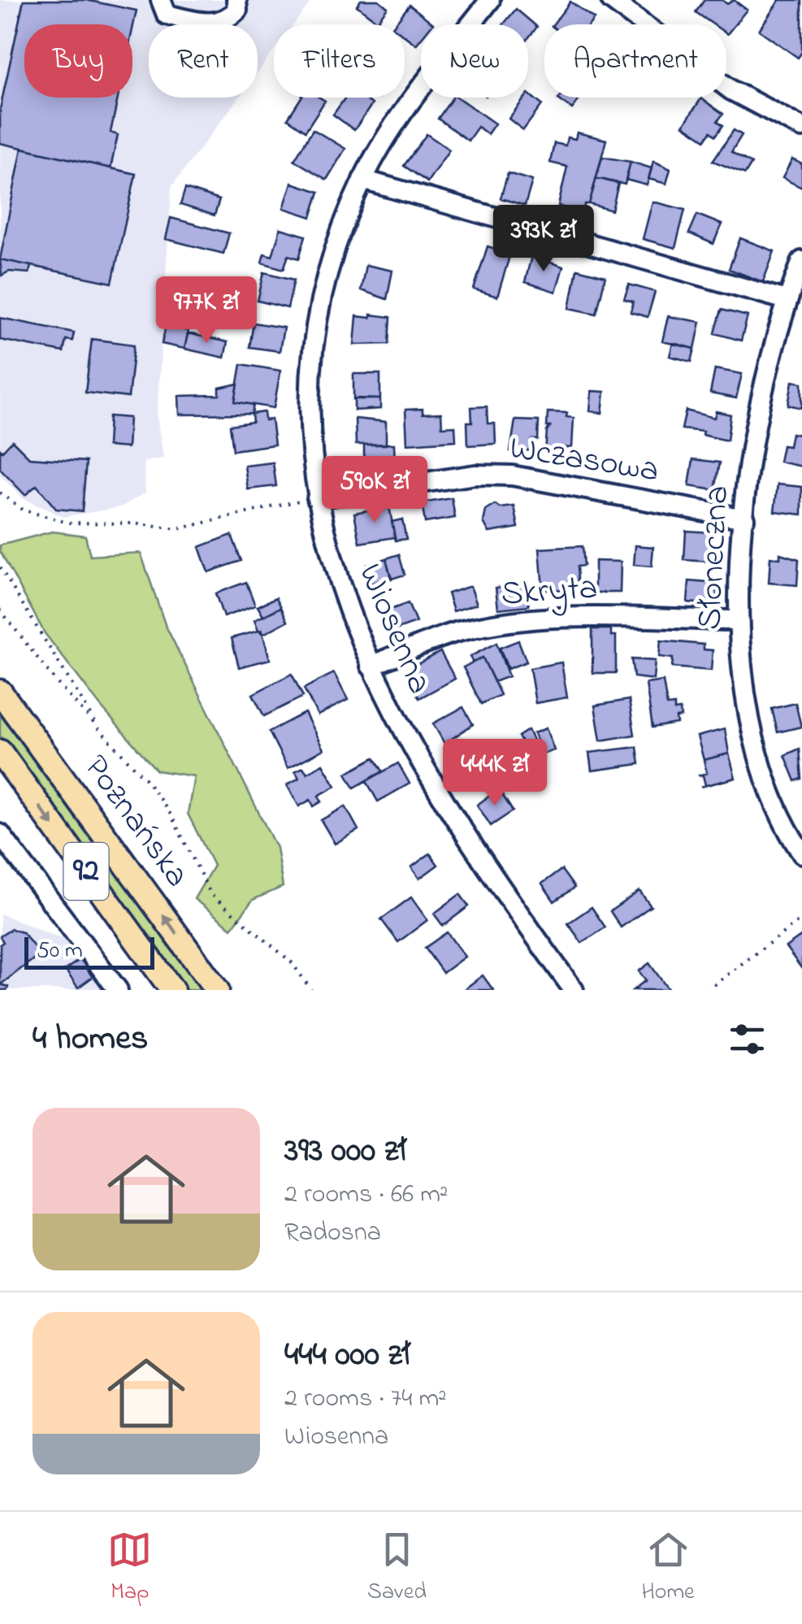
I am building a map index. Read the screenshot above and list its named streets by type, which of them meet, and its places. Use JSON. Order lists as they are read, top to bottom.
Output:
{
  "streets": {
    "main road": ["Poznańska", "92"],
    "street": [
      "Wczasowa",
      "Słoneczna",
      "Skryta",
      "Wiosenna"
    ]
  },
  "crossings": [
    ["Wczasowa", "Słoneczna"],
    ["Wczasowa", "Wiosenna"],
    ["Słoneczna", "Skryta"],
    ["Skryta", "Wiosenna"]
  ],
  "scale_bar": "50 m",
  "page": {
    "chip": [
      "Buy",
      "Rent",
      "Filters",
      "New",
      "Apartment"
    ],
    "price": [
      "393K zł",
      "977K zł",
      "590K zł",
      "444K zł"
    ],
    "scale": "50 m",
    "heading": "4 homes",
    "list": [
      {
        "name": "393 000 zł",
        "note": "2 rooms · 66 m² · Radosna"
      },
      {
        "name": "444 000 zł",
        "note": "2 rooms · 74 m² · Wiosenna"
      }
    ],
    "tabs": ["Map", "Saved", "Home"]
  }
}
